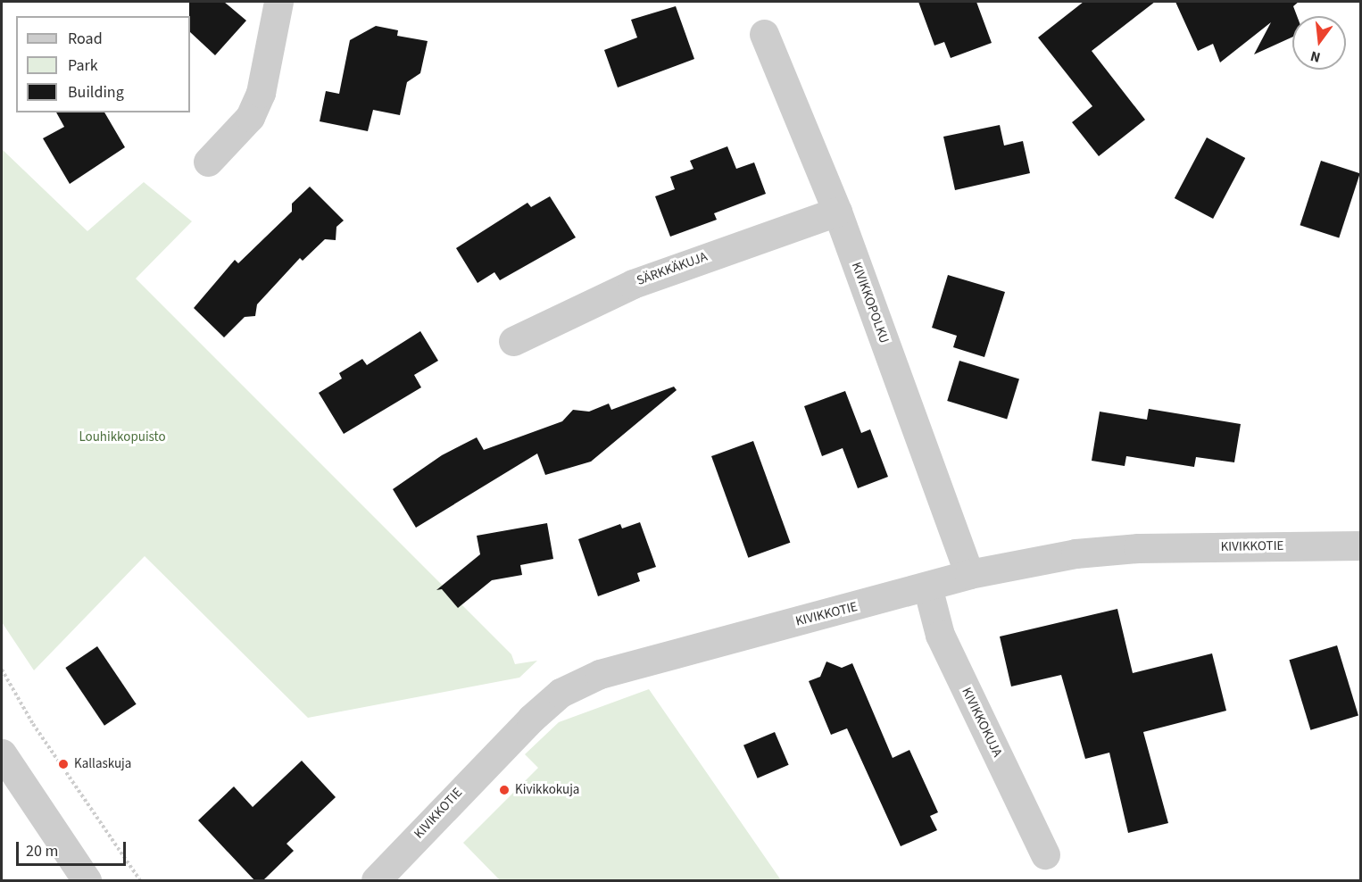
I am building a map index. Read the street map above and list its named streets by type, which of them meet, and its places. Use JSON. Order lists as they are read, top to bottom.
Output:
{
  "streets": {
    "street": [
      "SÄRKKÄKUJA",
      "KIVIKKOPOLKU",
      "KIVIKKOTIE",
      "KIVIKKOKUJA"
    ]
  },
  "crossings": [
    ["SÄRKKÄKUJA", "KIVIKKOPOLKU"],
    ["KIVIKKOPOLKU", "KIVIKKOTIE"],
    ["KIVIKKOTIE", "KIVIKKOKUJA"]
  ],
  "parks": ["Louhikkopuisto"],
  "places": ["Kallaskuja", "Kivikkokuja"],
  "legend": ["Road", "Park", "Building"],
  "scale_bar": "20 m",
  "north": "bottom"
}
